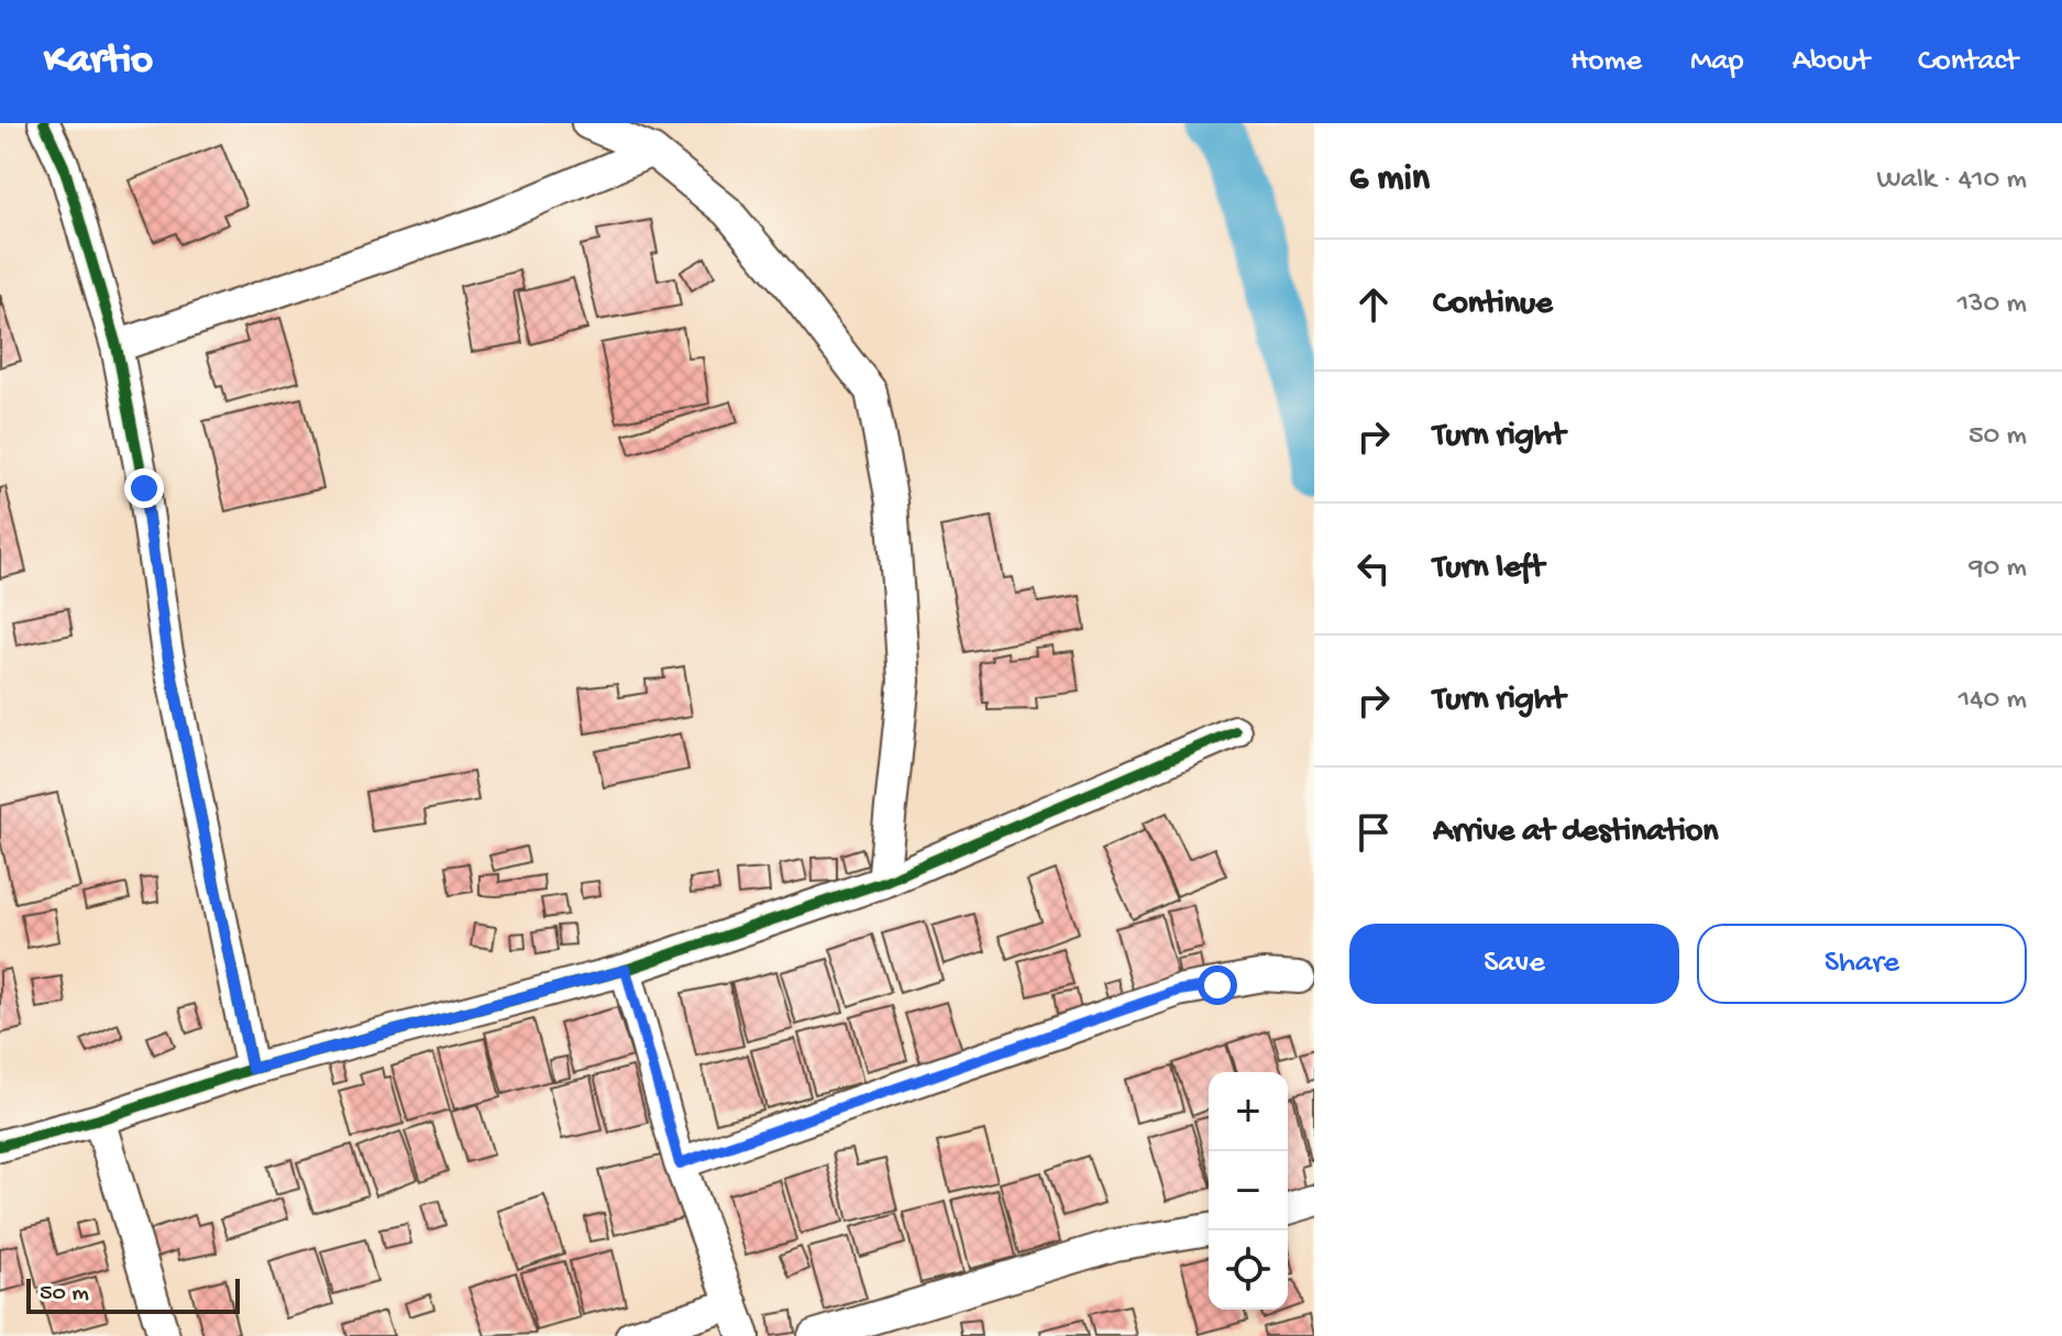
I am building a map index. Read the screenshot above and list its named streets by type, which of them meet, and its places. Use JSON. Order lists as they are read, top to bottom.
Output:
{
  "scale_bar": "50 m",
  "page": {
    "header": "Kartio",
    "nav": [
      "Home",
      "Map",
      "About",
      "Contact"
    ],
    "heading": ["6 min", "Walk · 410 m"],
    "list": [
      ["Continue", "130 m"],
      ["Turn right", "50 m"],
      ["Turn left", "90 m"],
      ["Turn right", "140 m"],
      "Arrive at destination"
    ],
    "buttons": ["Save", "Share"],
    "map_buttons": ["+", "−"],
    "scale": "50 m"
  }
}
